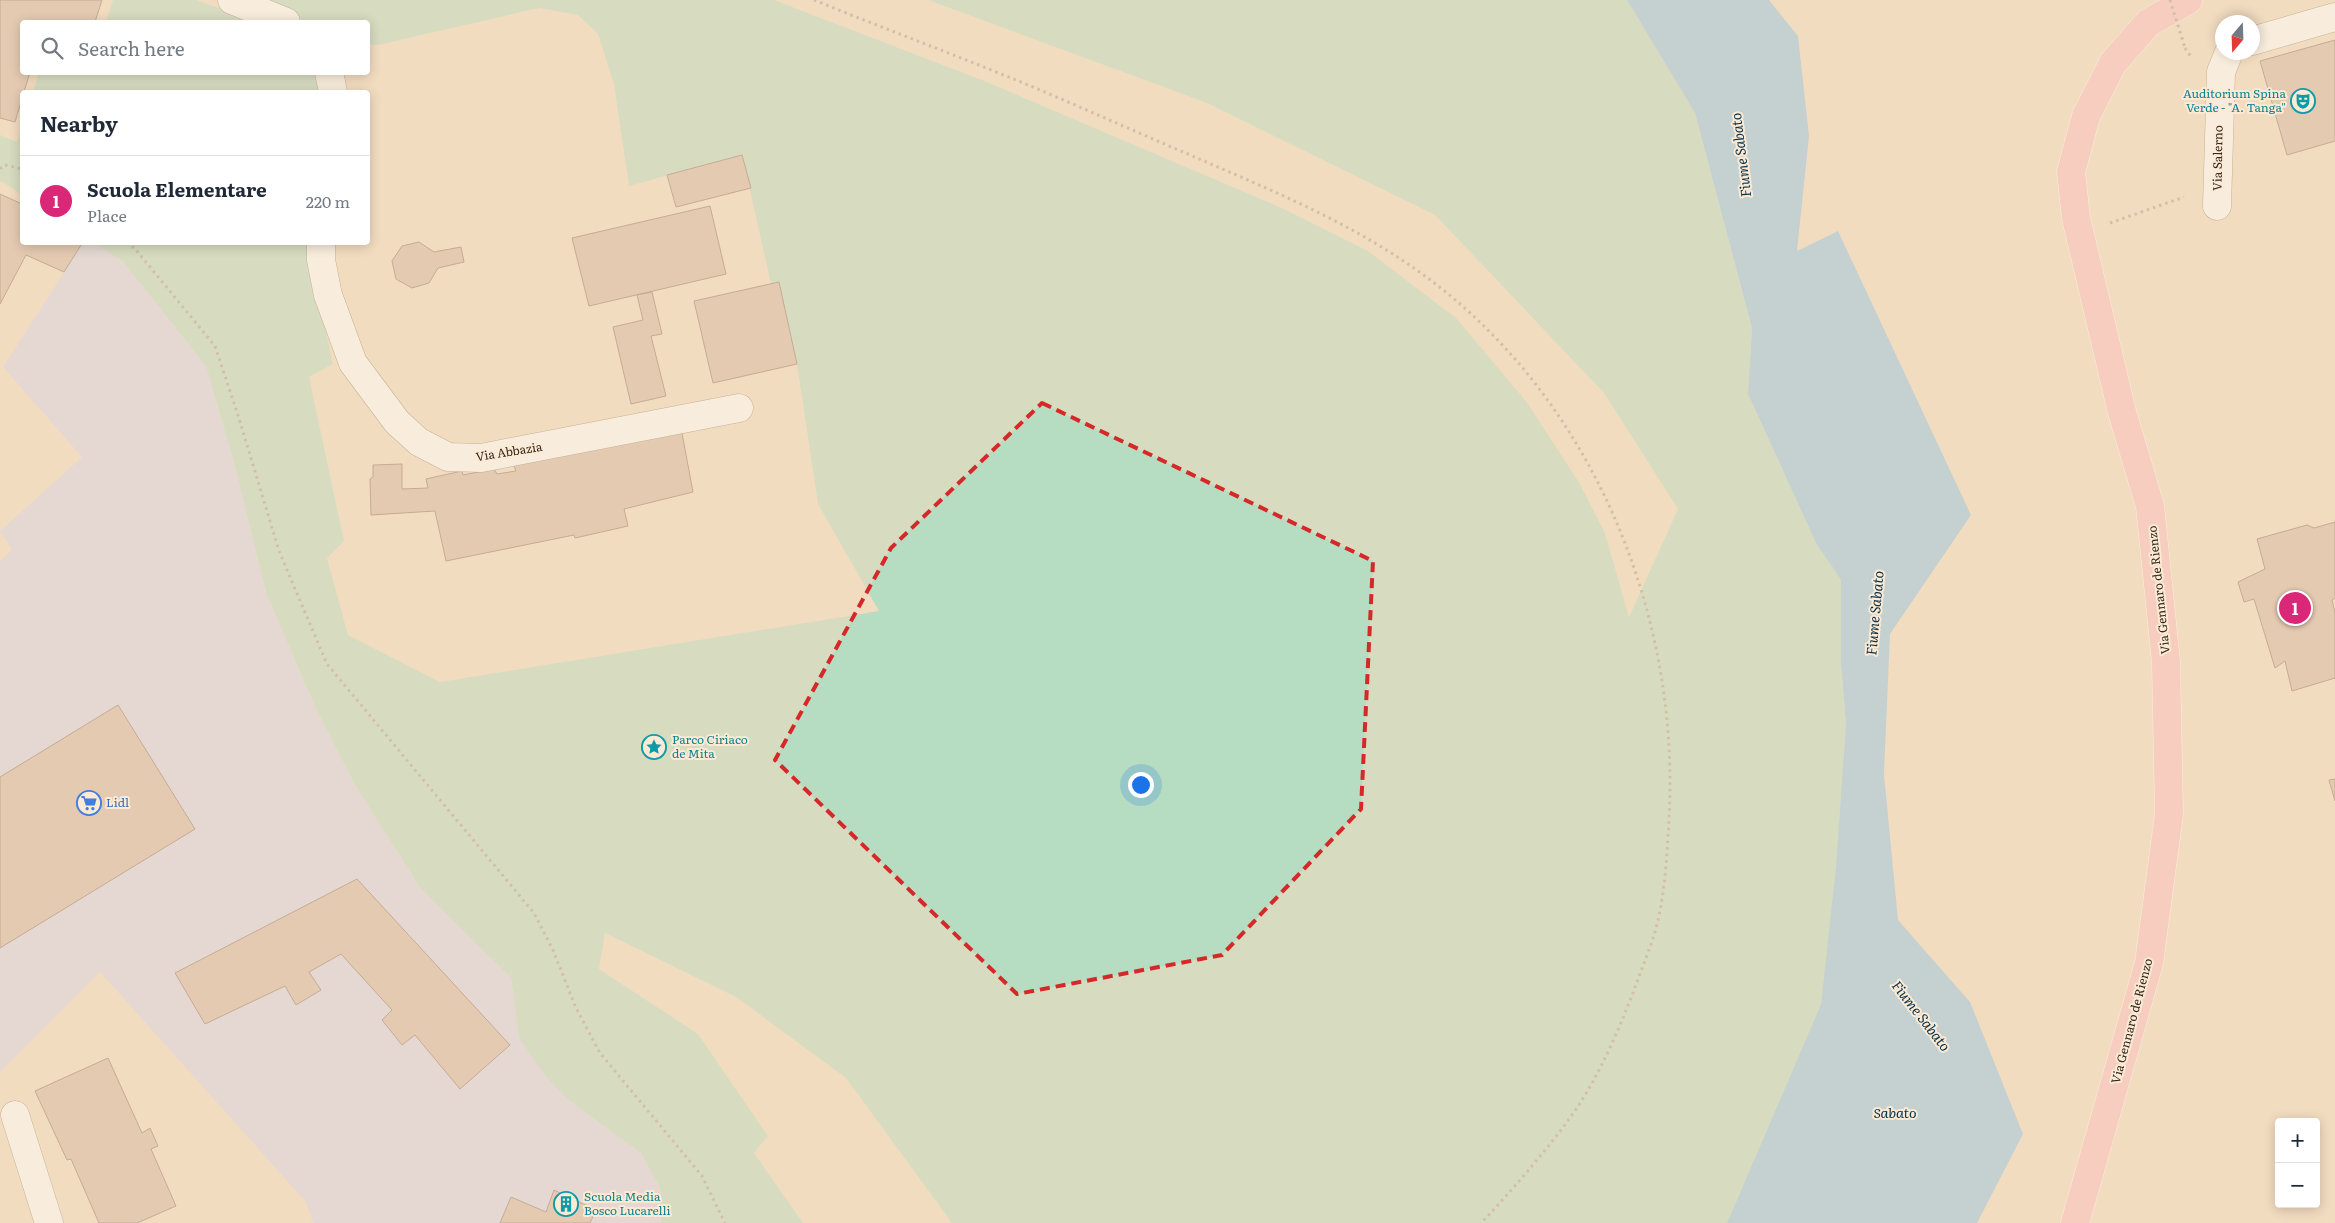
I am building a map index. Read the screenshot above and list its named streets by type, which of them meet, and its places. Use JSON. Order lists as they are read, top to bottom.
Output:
{
  "streets": {
    "main road": ["Via Gennaro de Rienzo"],
    "street": ["Via Salerno", "Via Abbazia"]
  },
  "water": ["Fiume Sabato", "Sabato"],
  "places": {
    "theatre": ["Auditorium Spina Verde - \"A. Tanga\""],
    "place": ["Parco Ciriaco de Mita"],
    "supermarket": ["Lidl"],
    "building": ["Scuola Media Bosco Lucarelli"]
  },
  "north": "bottom",
  "page": {
    "search": "Search here",
    "heading": "Nearby",
    "list": [
      {
        "mark": "1",
        "name": "Scuola Elementare",
        "note": "Place",
        "value": "220 m"
      }
    ],
    "pins": "1",
    "map_buttons": ["+", "−"]
  }
}
